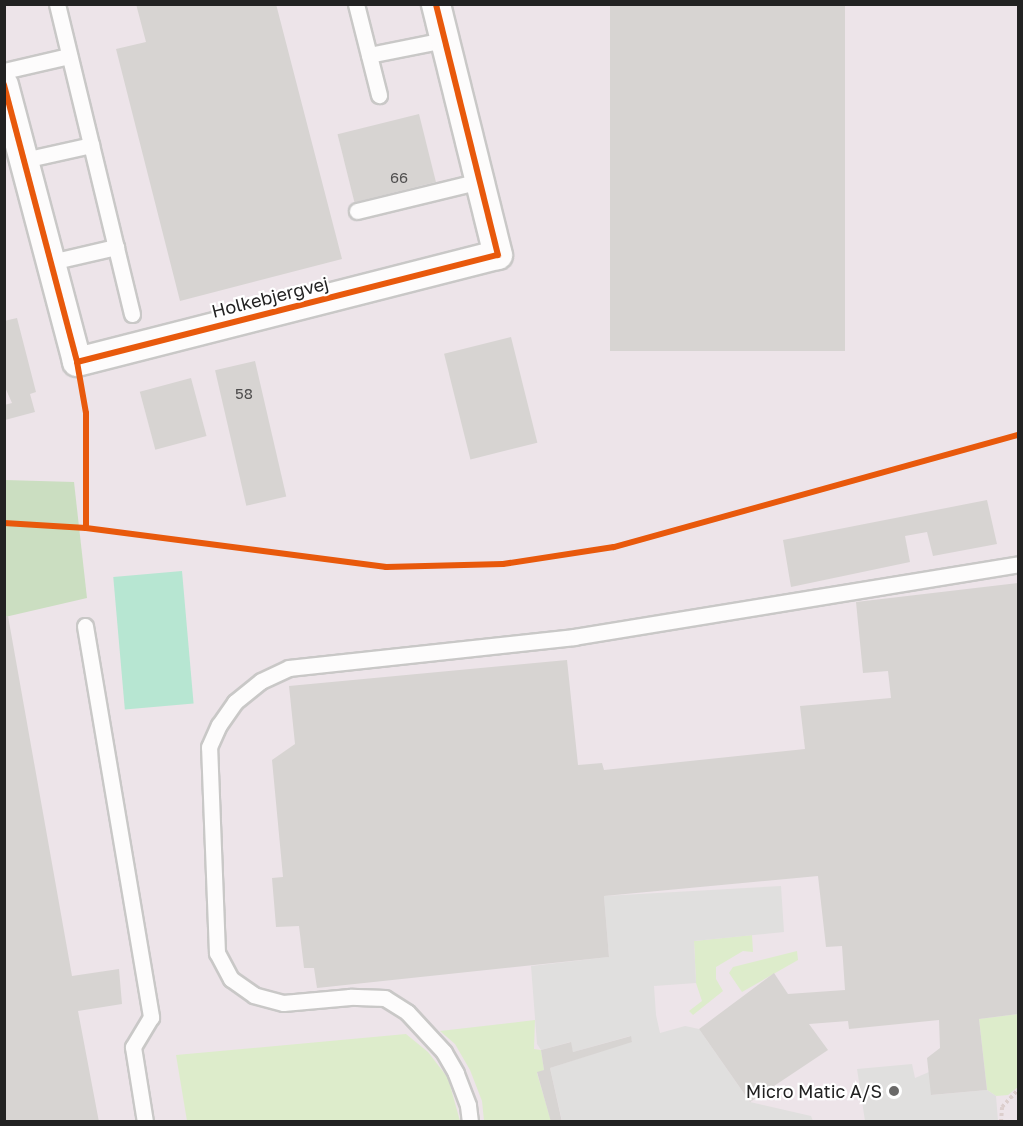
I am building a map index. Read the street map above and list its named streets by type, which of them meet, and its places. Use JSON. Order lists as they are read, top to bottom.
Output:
{
  "streets": {
    "street": ["Holkebjergvej"]
  },
  "places": ["Micro Matic A/S"],
  "house_numbers": ["66", "58"]
}
